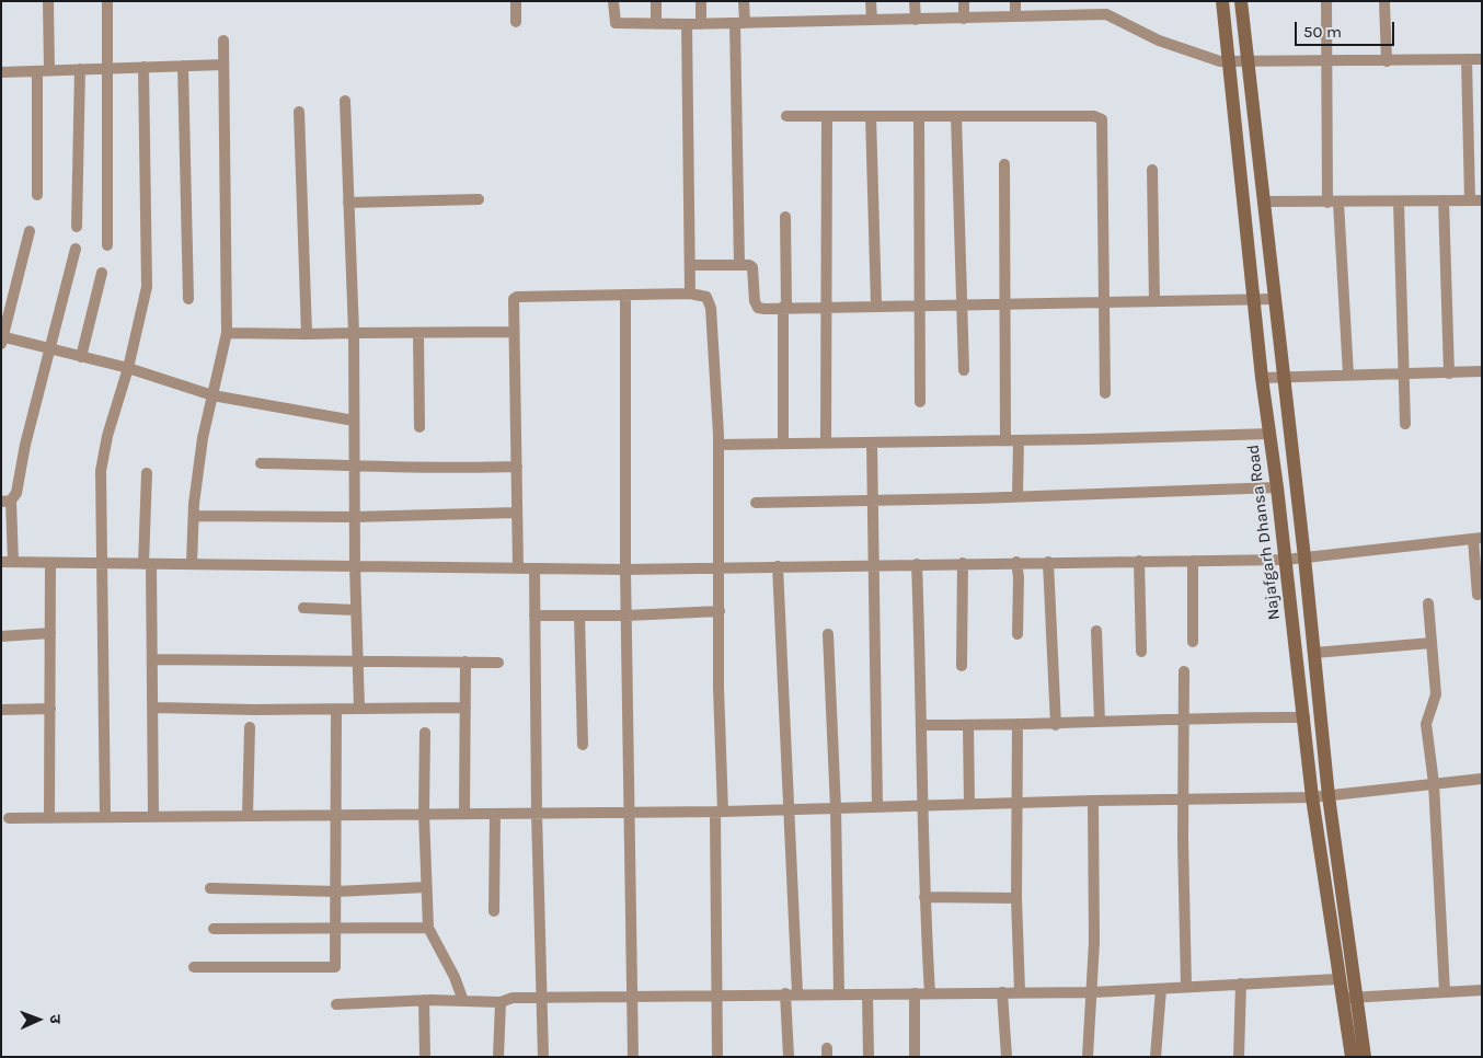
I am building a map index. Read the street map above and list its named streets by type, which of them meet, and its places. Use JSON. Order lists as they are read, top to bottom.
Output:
{
  "streets": {
    "main road": ["Najafgarh Dhansa Road"]
  },
  "scale_bar": "50 m",
  "north": "right"
}
